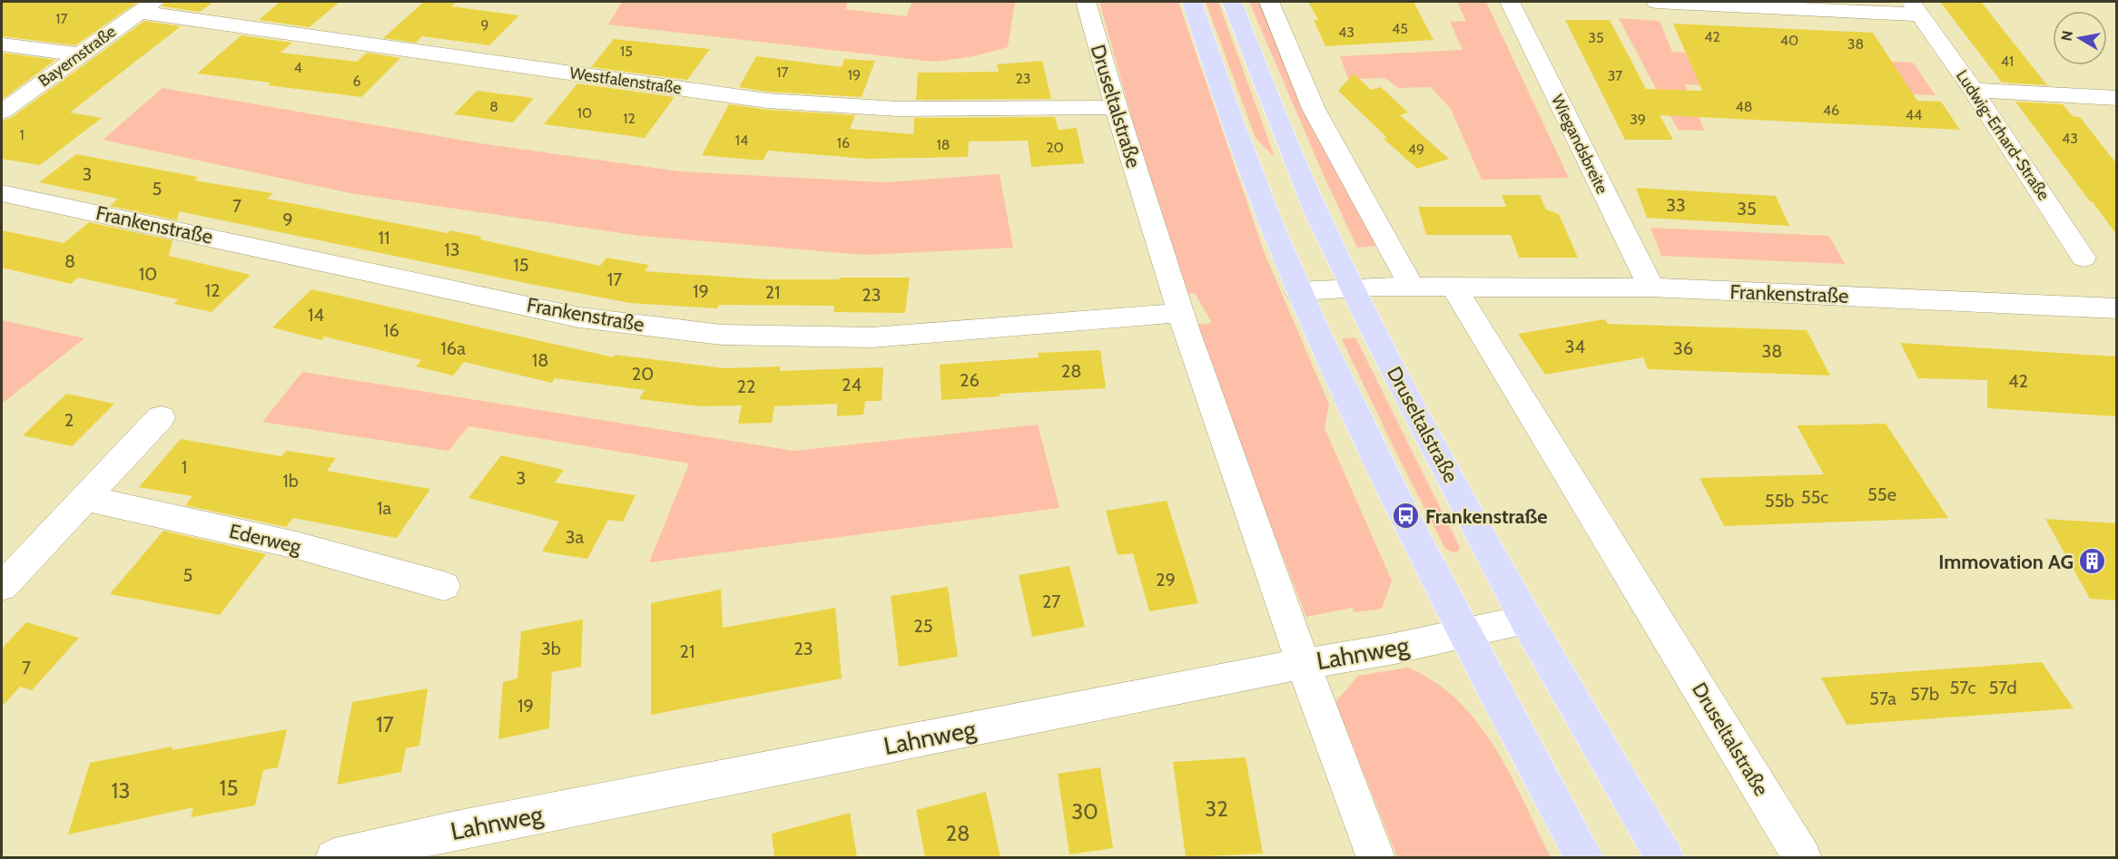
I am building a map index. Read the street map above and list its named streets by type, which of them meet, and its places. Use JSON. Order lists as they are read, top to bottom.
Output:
{
  "streets": {
    "main road": ["Druseltalstraße"],
    "street": [
      "Bayernstraße",
      "Westfalenstraße",
      "Ludwig-Erhard-Straße",
      "Wiegandsbreite",
      "Frankenstraße",
      "Ederweg",
      "Lahnweg"
    ]
  },
  "crossings": [
    ["Bayernstraße", "Westfalenstraße"],
    ["Westfalenstraße", "Druseltalstraße"],
    ["Druseltalstraße", "Frankenstraße"],
    ["Druseltalstraße", "Lahnweg"],
    ["Wiegandsbreite", "Frankenstraße"]
  ],
  "places": {
    "bus stop": ["Frankenstraße"],
    "building": ["Immovation AG"]
  },
  "house_numbers": [
    "17",
    "9",
    "45",
    "43",
    "42",
    "35",
    "40",
    "38",
    "15",
    "41",
    "4",
    "17",
    "19",
    "37",
    "23",
    "6",
    "8",
    "48",
    "46",
    "10",
    "44",
    "12",
    "39",
    "1",
    "43",
    "14",
    "16",
    "18",
    "20",
    "49",
    "3",
    "5",
    "33",
    "7",
    "35",
    "9",
    "11",
    "13",
    "8",
    "15",
    "10",
    "17",
    "12",
    "19",
    "21",
    "23",
    "14",
    "16",
    "34",
    "16a",
    "36",
    "38",
    "18",
    "28",
    "20",
    "26",
    "42",
    "24",
    "22",
    "2",
    "1",
    "3",
    "1b",
    "55e",
    "55c",
    "55b",
    "1a",
    "3a",
    "5",
    "29",
    "27",
    "25",
    "3b",
    "23",
    "21",
    "7",
    "57c",
    "57d",
    "57b",
    "57a",
    "19",
    "17",
    "15",
    "13",
    "32",
    "30",
    "28"
  ],
  "north": "left"
}
